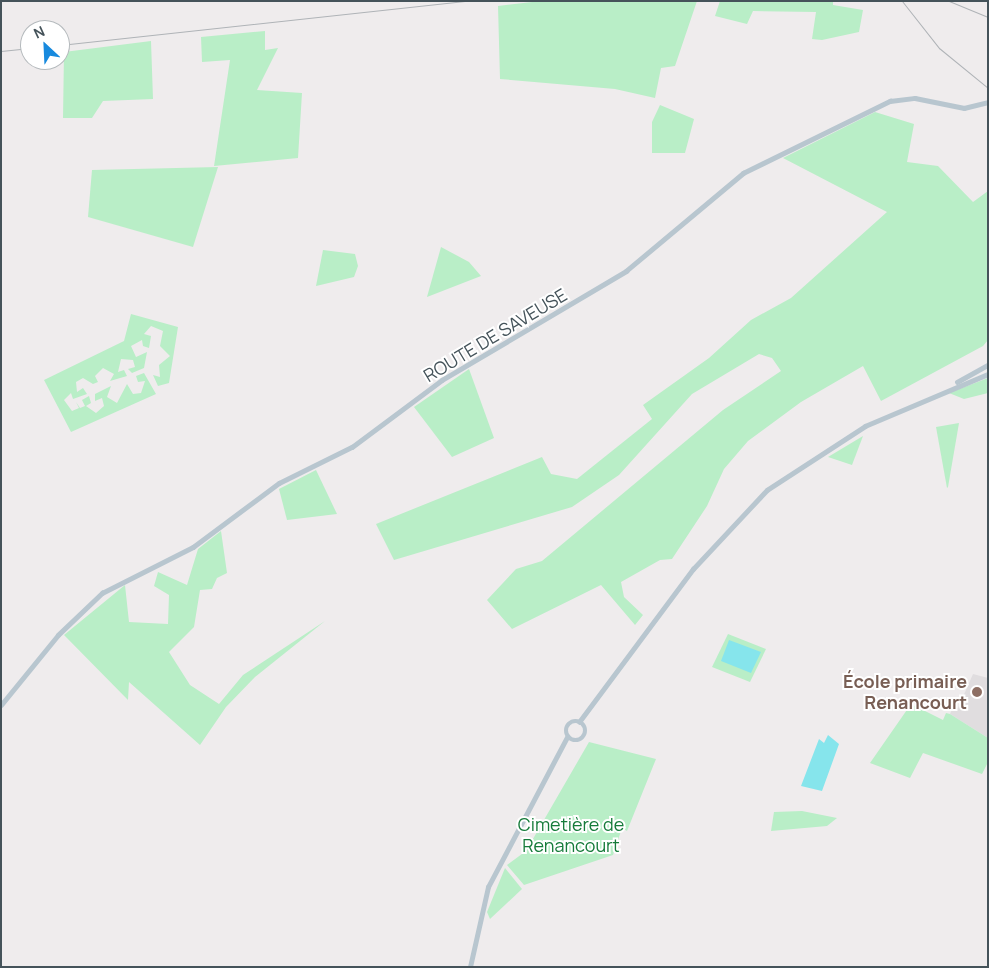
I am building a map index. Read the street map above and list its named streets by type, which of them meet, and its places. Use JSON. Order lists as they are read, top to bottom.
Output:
{
  "streets": {
    "main road": ["ROUTE DE SAVEUSE"]
  },
  "parks": ["Cimetière de Renancourt"],
  "places": ["École primaire Renancourt"],
  "north": "top left"
}
